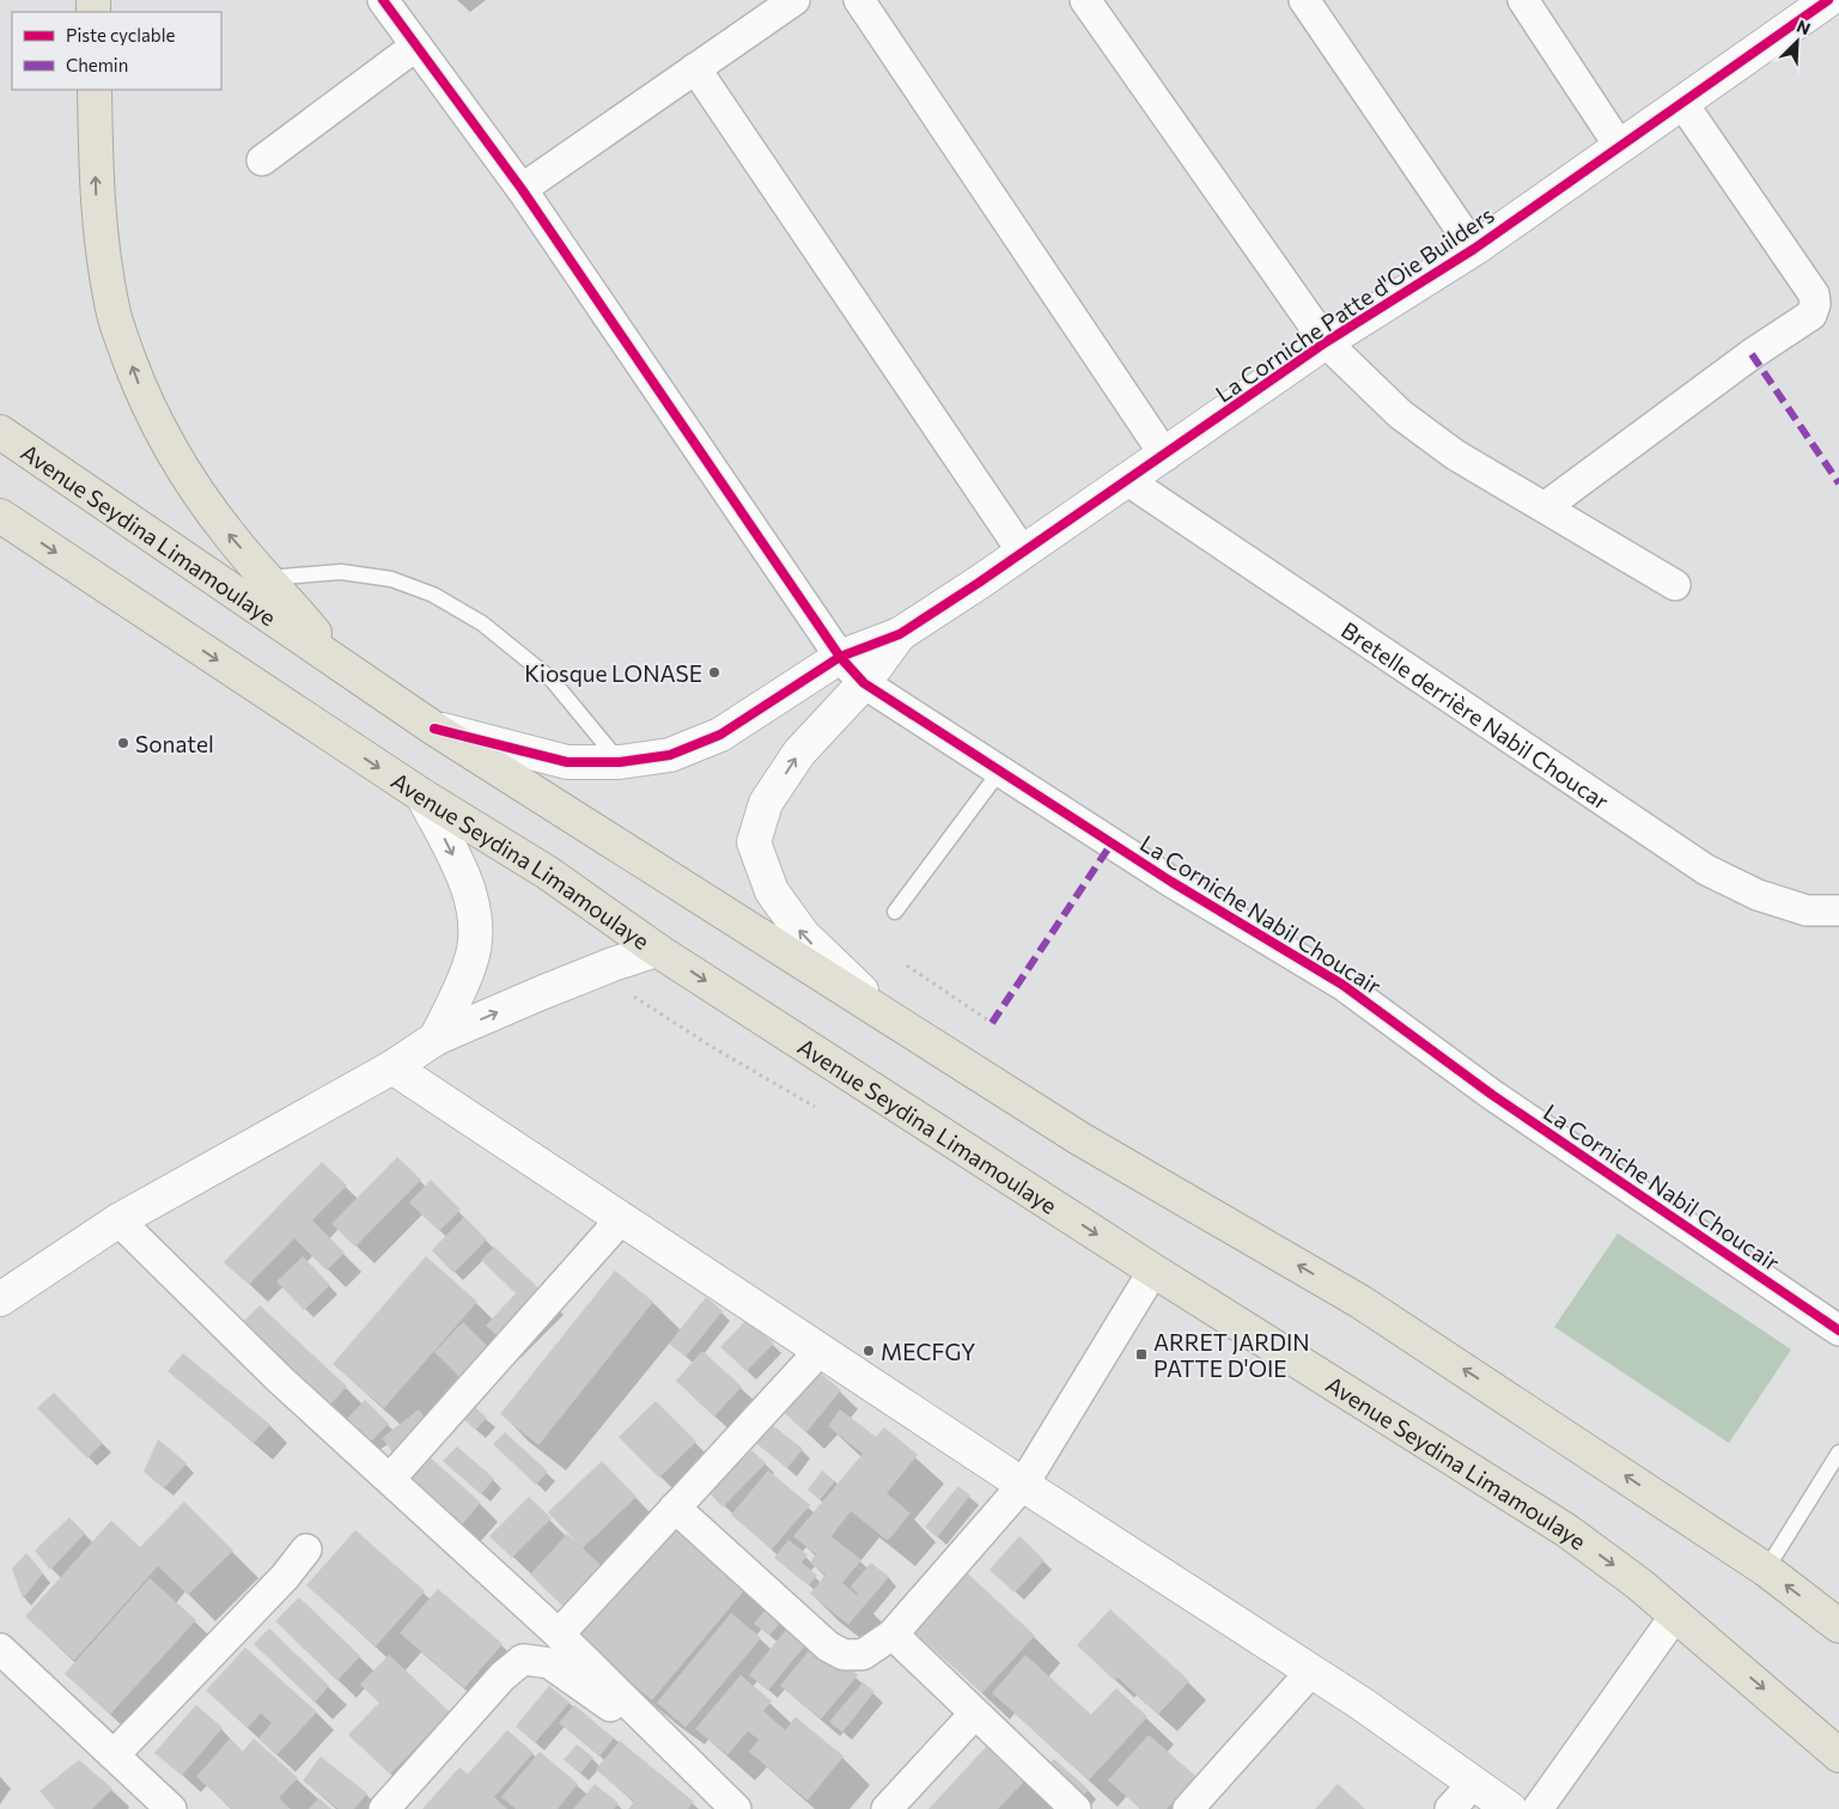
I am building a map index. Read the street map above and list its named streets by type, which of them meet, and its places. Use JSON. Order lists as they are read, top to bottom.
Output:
{
  "streets": {
    "highway": ["Avenue Seydina Limamoulaye"],
    "street": ["La Corniche Patte d'Oie Builders", "Bretelle derrière Nabil Choucar", "La Corniche Nabil Choucair"]
  },
  "crossings": [
    ["La Corniche Patte d'Oie Builders", "Bretelle derrière Nabil Choucar"]
  ],
  "places": {
    "other": ["Kiosque LONASE", "Sonatel", "MECFGY"],
    "transit": ["ARRET JARDIN PATTE D'OIE"]
  },
  "legend": ["Piste cyclable", "Chemin"],
  "north": "top right"
}
